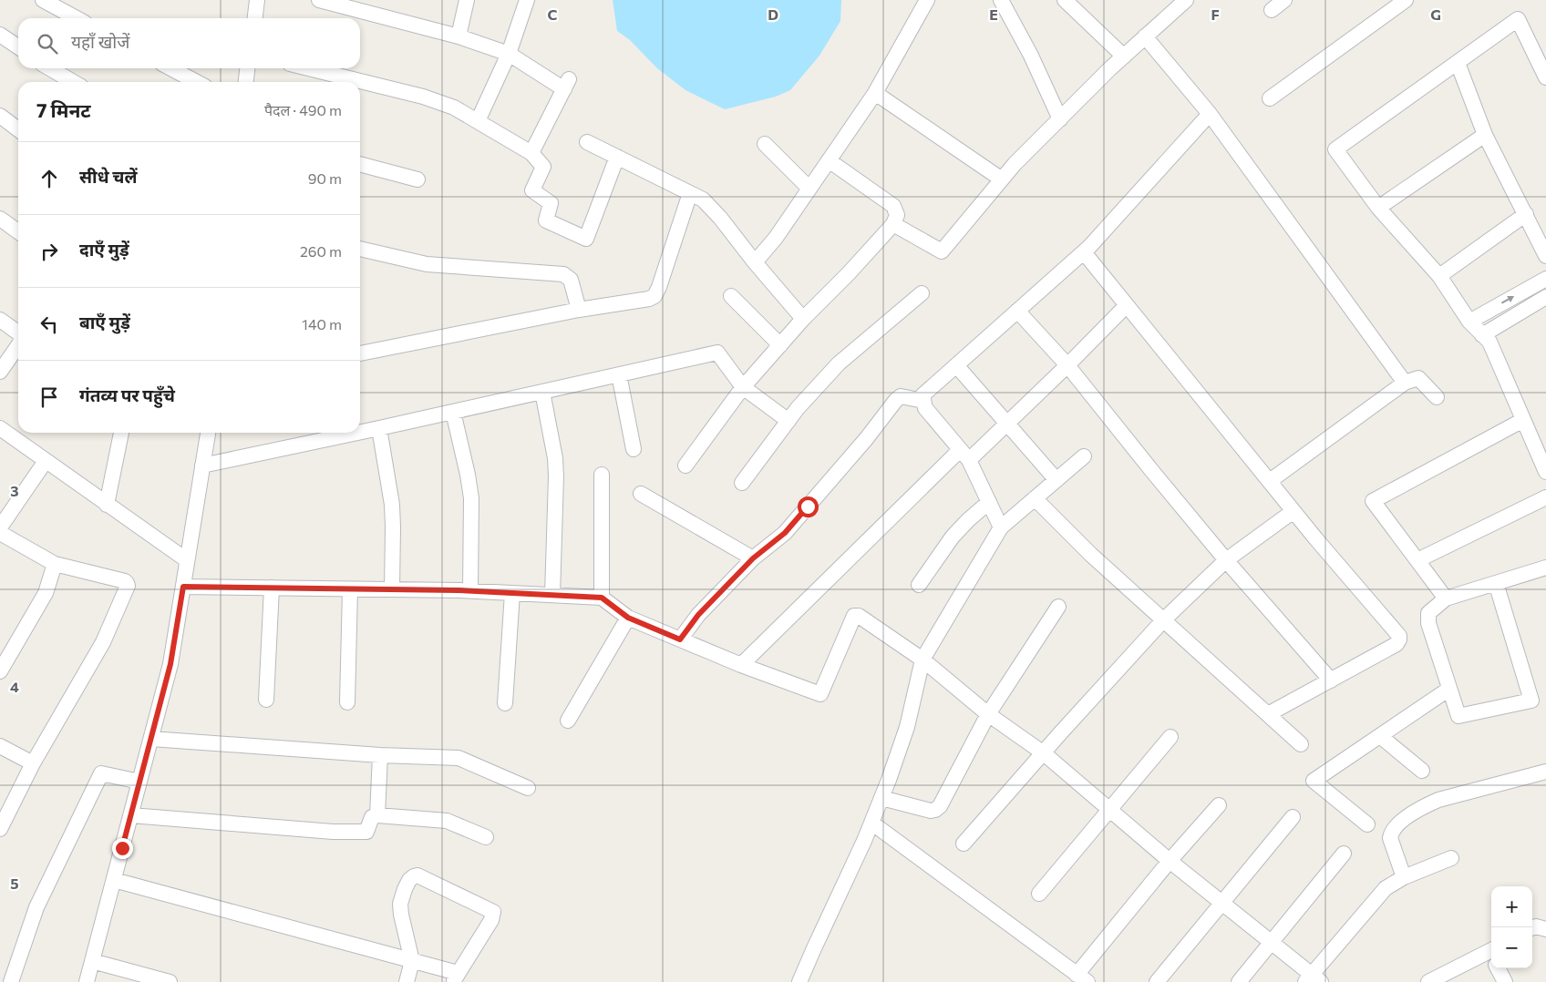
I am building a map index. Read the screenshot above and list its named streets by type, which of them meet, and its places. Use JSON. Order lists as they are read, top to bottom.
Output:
{
  "page": {
    "search": "यहाँ खोजें",
    "heading": ["7 मिनट", "पैदल · 490 m"],
    "list": [
      ["सीधे चलें", "90 m"],
      ["दाएँ मुड़ें", "260 m"],
      ["बाएँ मुड़ें", "140 m"],
      "गंतव्य पर पहुँचे"
    ],
    "map_buttons": ["+", "−"]
  },
  "grid": {
    "columns": [
      "C",
      "D",
      "E",
      "F",
      "G"
    ],
    "rows": ["3", "4", "5"]
  }
}
